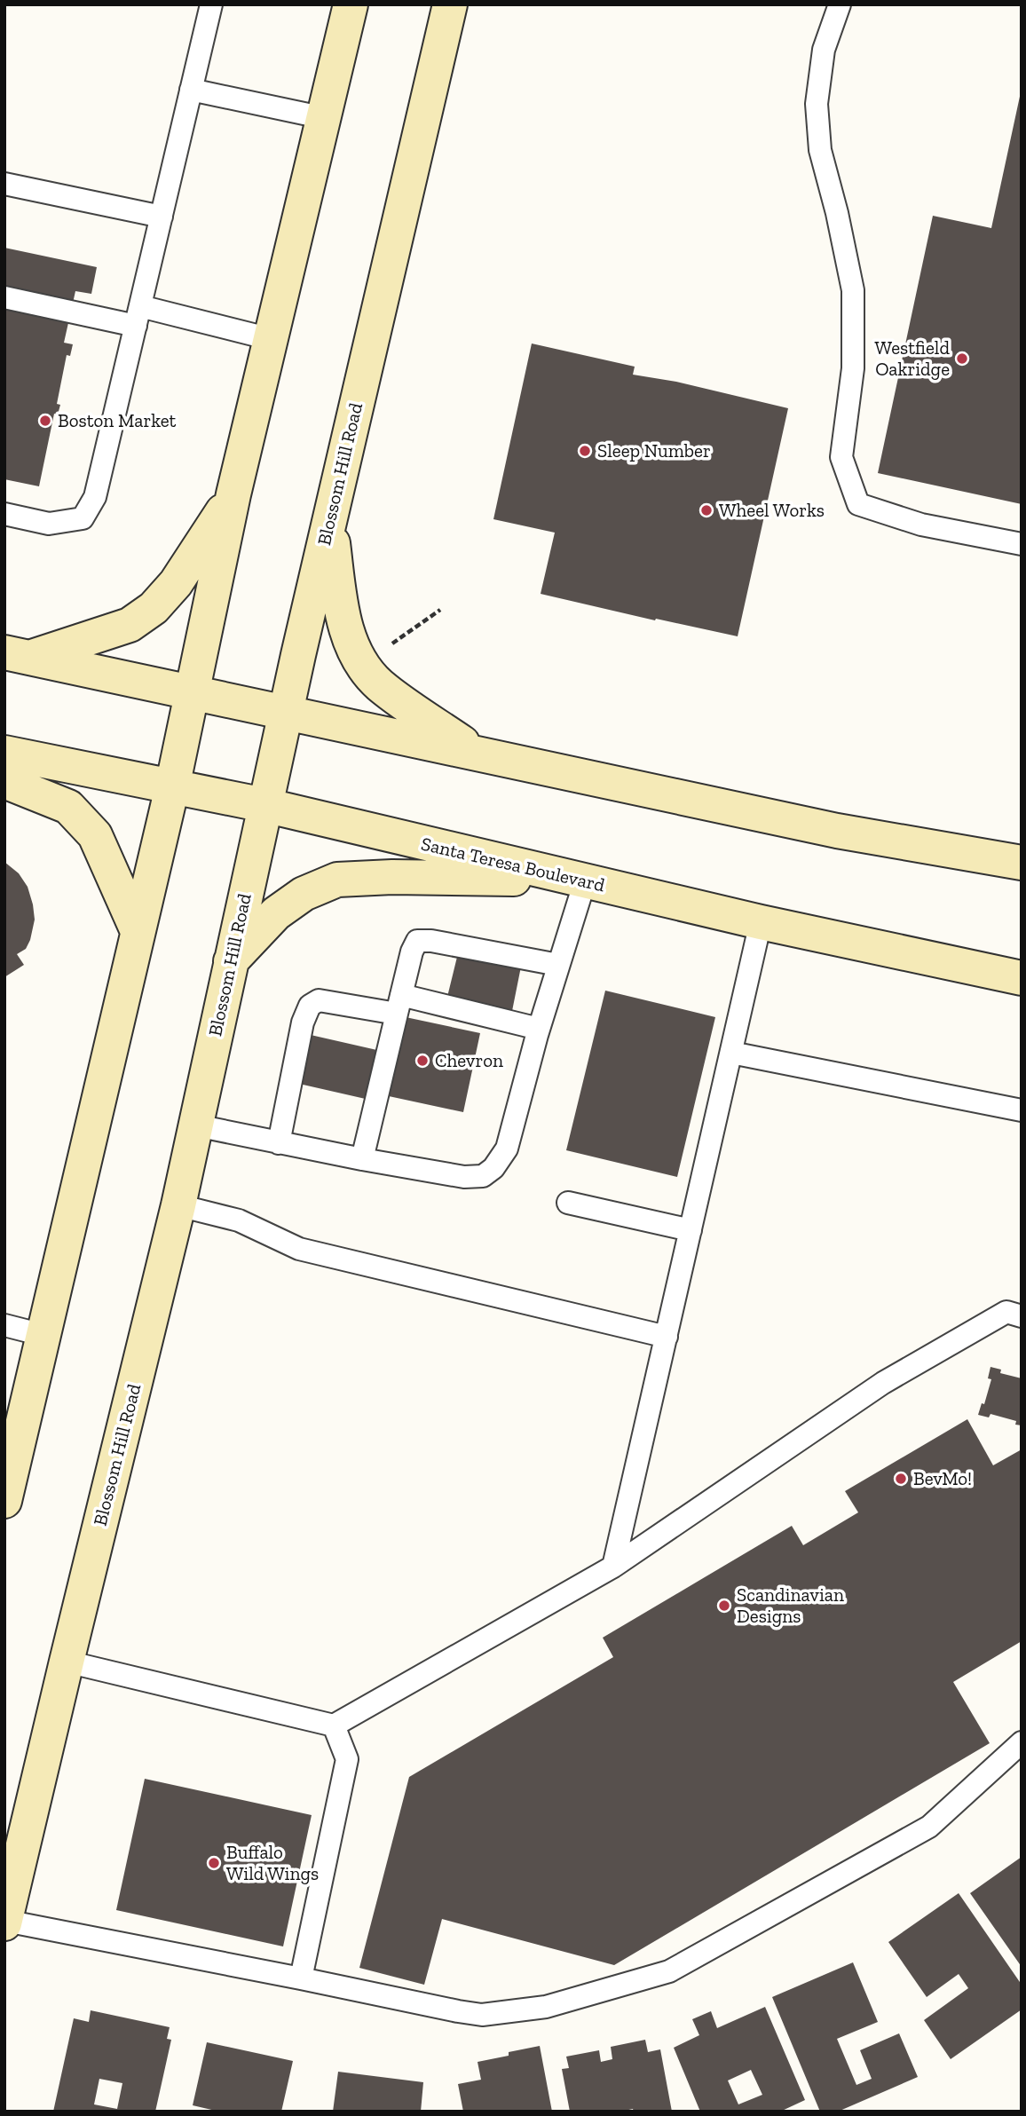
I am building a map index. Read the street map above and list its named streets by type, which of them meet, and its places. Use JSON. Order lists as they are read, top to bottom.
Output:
{
  "streets": {
    "main road": ["Blossom Hill Road", "Santa Teresa Boulevard"]
  },
  "crossings": [
    ["Blossom Hill Road", "Santa Teresa Boulevard"]
  ],
  "places": [
    "Westfield Oakridge",
    "Boston Market",
    "Sleep Number",
    "Wheel Works",
    "Chevron",
    "BevMo!",
    "Scandinavian Designs",
    "Buffalo Wild Wings"
  ]
}
